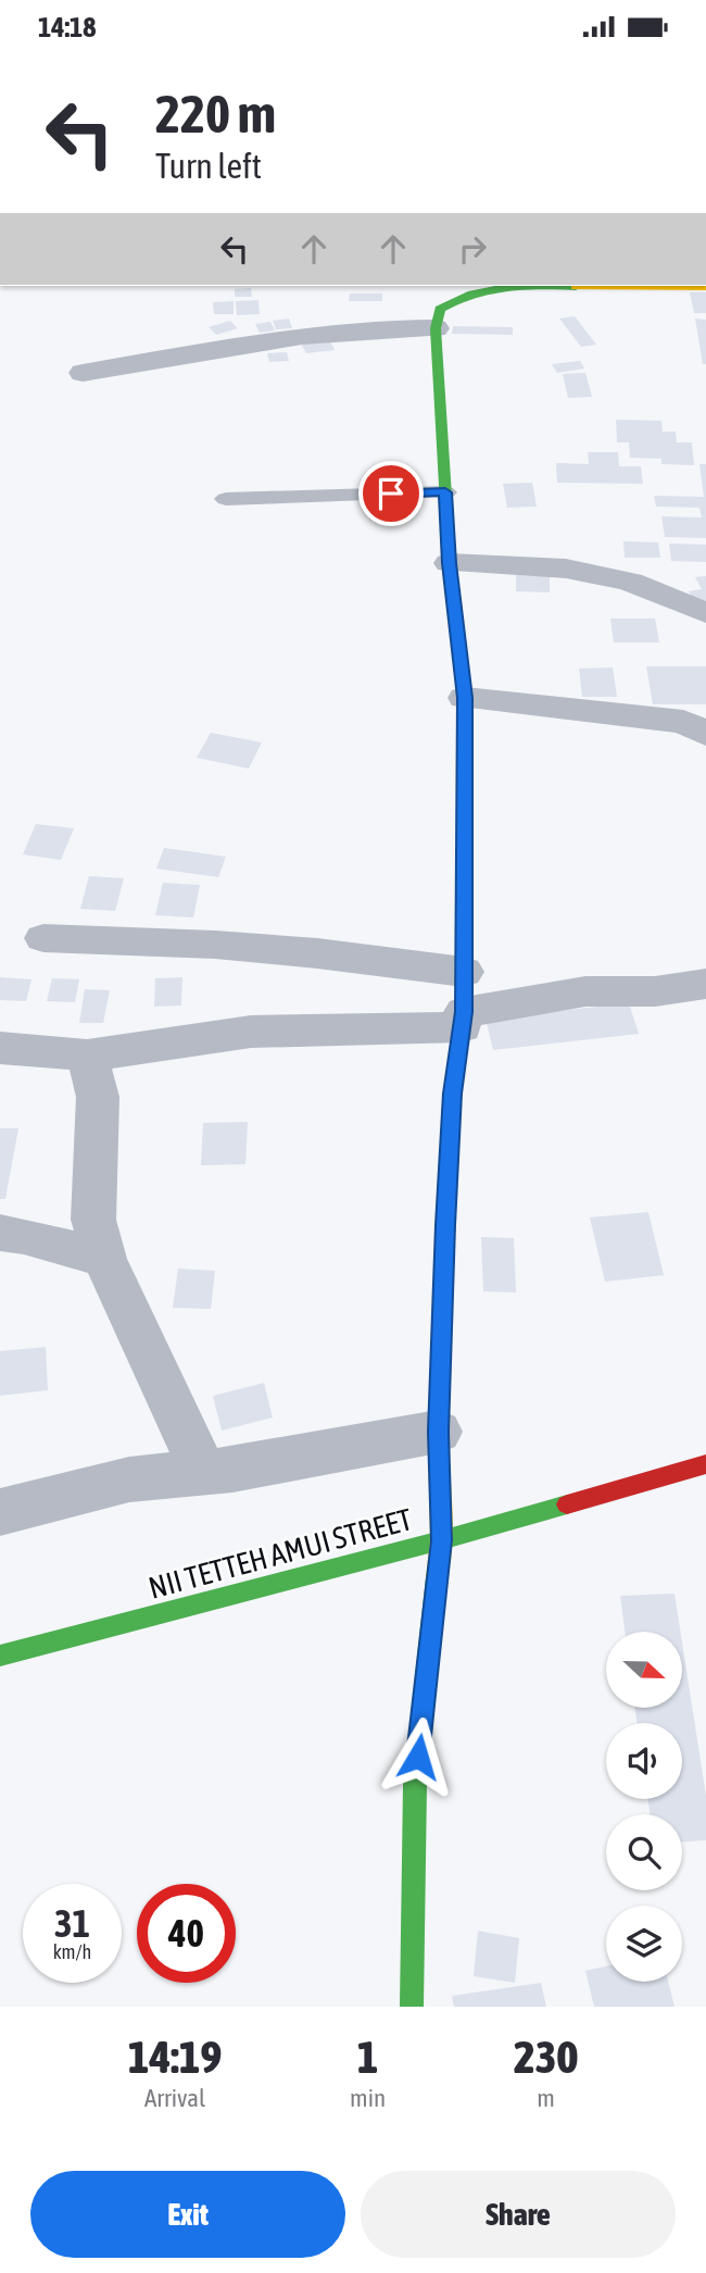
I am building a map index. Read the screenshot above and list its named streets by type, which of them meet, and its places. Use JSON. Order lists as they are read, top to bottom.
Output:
{
  "streets": {
    "street": ["NII TETTEH AMUI STREET"]
  },
  "north": "right",
  "page": {
    "status": "14:18",
    "turn": ["220 m", "Turn left"],
    "speed": "31 km/h",
    "limit": "40",
    "eta": [
      "14:19",
      "Arrival",
      "1",
      "min",
      "230",
      "m"
    ],
    "buttons": ["Exit", "Share"]
  }
}
